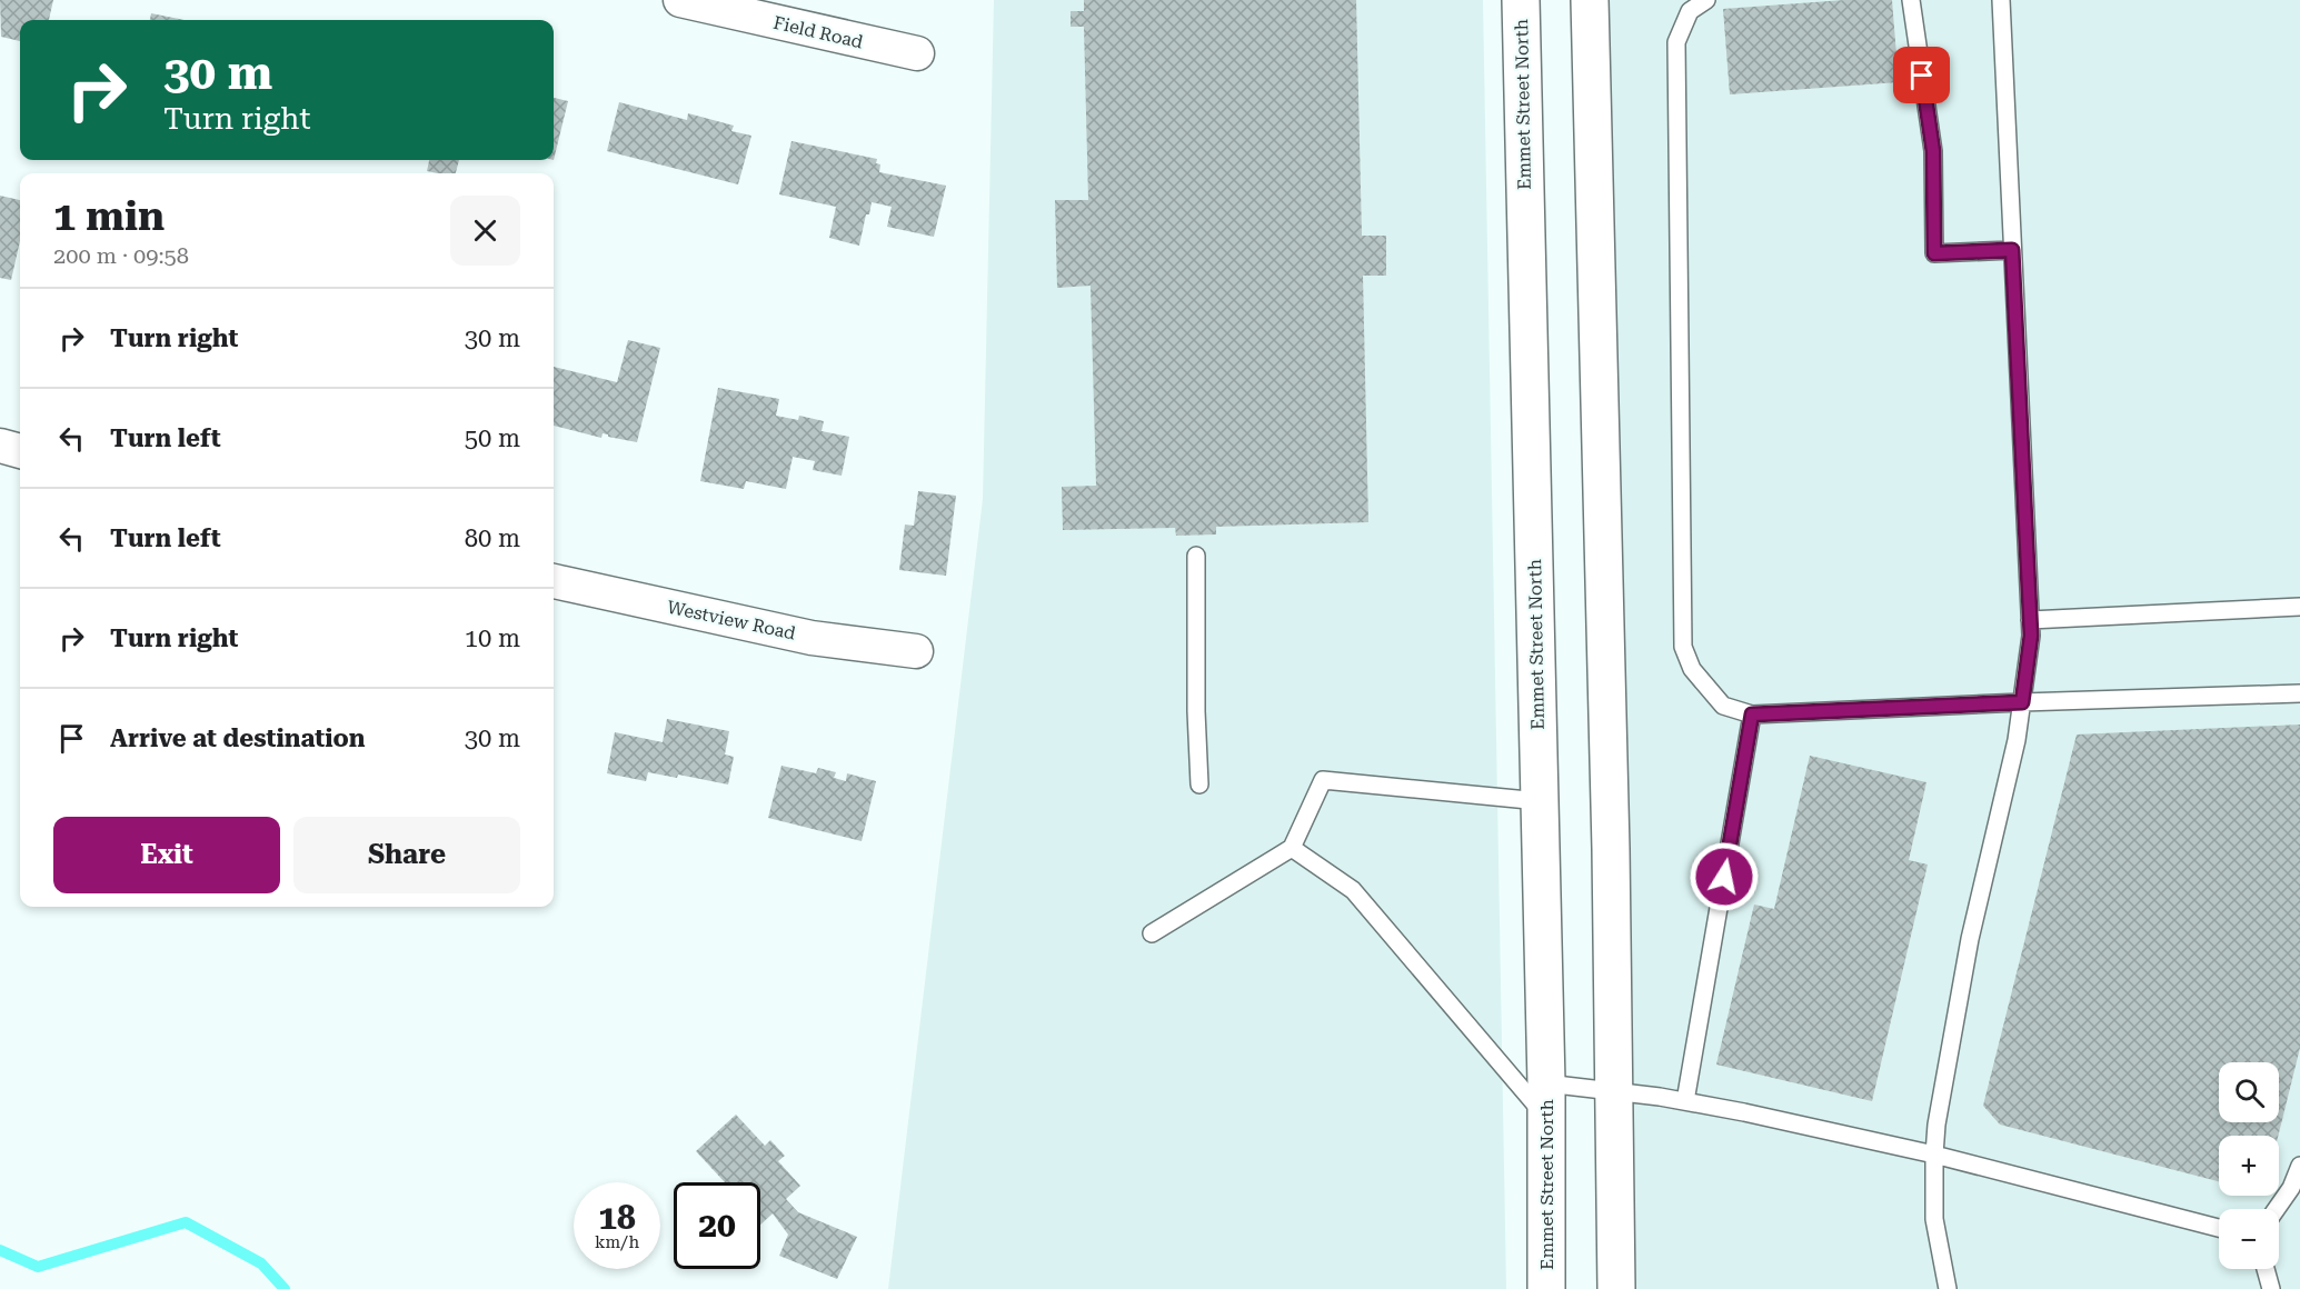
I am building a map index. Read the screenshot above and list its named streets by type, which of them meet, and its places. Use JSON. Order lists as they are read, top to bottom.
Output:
{
  "streets": {
    "main road": ["Emmet Street North"],
    "street": ["Field Road", "Westview Road"]
  },
  "page": {
    "turn": ["30 m", "Turn right"],
    "heading": ["1 min", "200 m · 09:58"],
    "list": [
      {
        "name": "Turn right",
        "value": "30 m"
      },
      {
        "name": "Turn left",
        "value": "50 m"
      },
      {
        "name": "Turn left",
        "value": "80 m"
      },
      {
        "name": "Turn right",
        "value": "10 m"
      },
      {
        "name": "Arrive at destination",
        "value": "30 m"
      }
    ],
    "buttons": ["Exit", "Share"],
    "map_buttons": ["+", "−"],
    "speed": "18 km/h",
    "limit": "20"
  }
}
